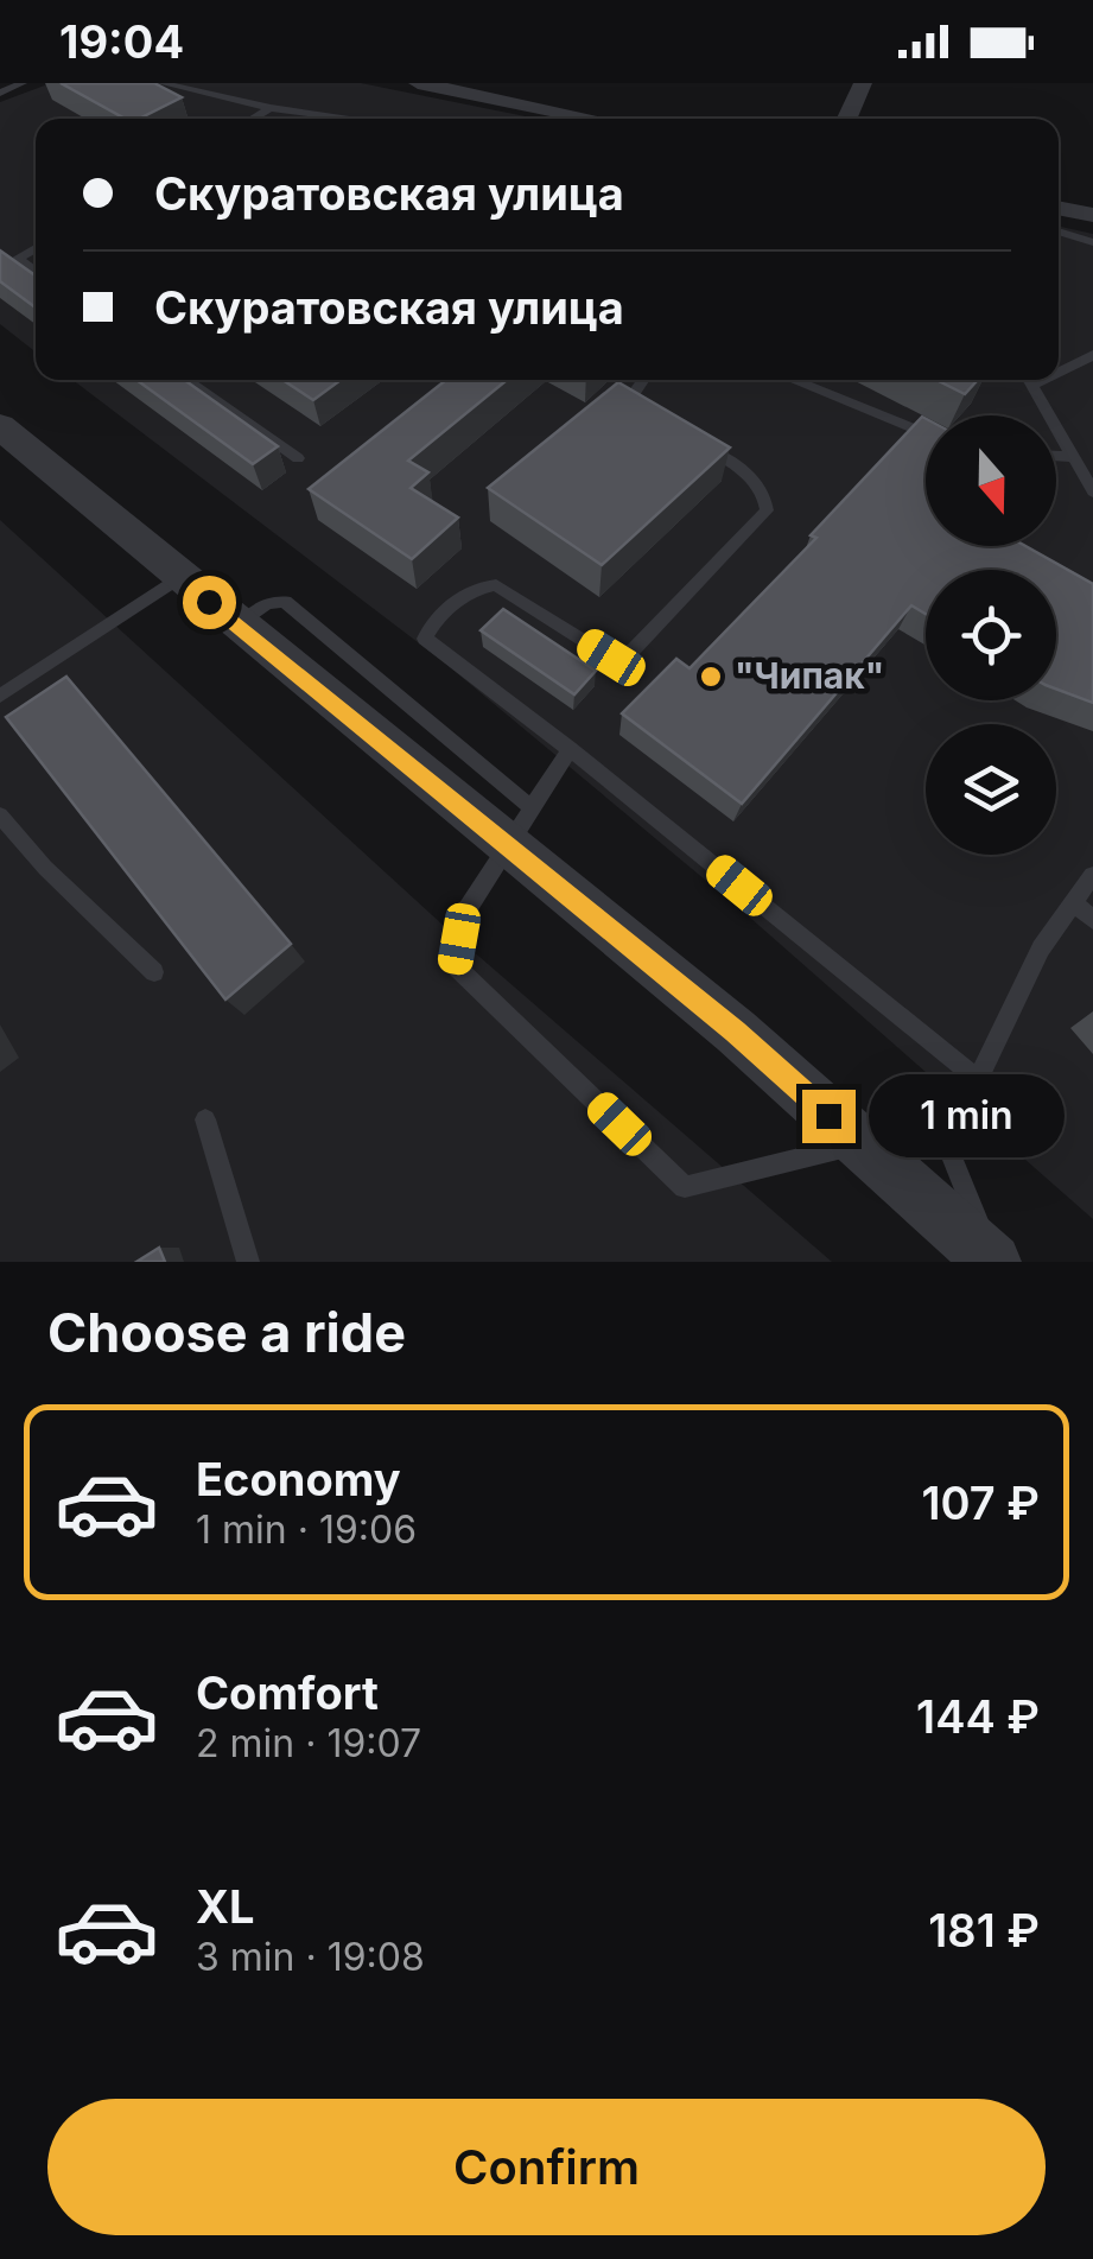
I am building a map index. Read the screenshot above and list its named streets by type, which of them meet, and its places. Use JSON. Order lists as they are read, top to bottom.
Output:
{
  "places": ["\"Чипак\""],
  "north": "bottom",
  "page": {
    "status": "19:04",
    "banner": ["Скуратовская улица", "Скуратовская улица"],
    "bubble": "1 min",
    "heading": "Choose a ride",
    "list": [
      {
        "name": "Economy",
        "note": "1 min · 19:06",
        "value": "107 ₽"
      },
      {
        "name": "Comfort",
        "note": "2 min · 19:07",
        "value": "144 ₽"
      },
      {
        "name": "XL",
        "note": "3 min · 19:08",
        "value": "181 ₽"
      }
    ],
    "buttons": "Confirm"
  }
}
